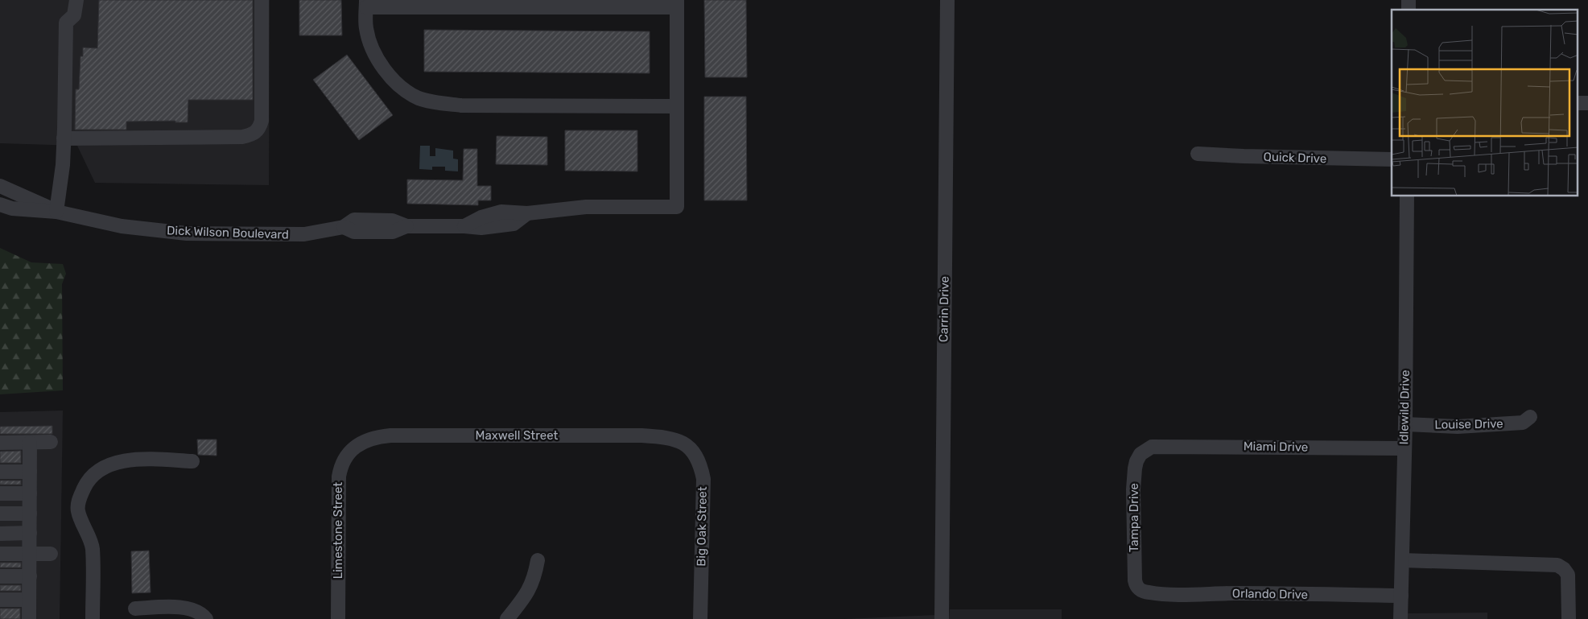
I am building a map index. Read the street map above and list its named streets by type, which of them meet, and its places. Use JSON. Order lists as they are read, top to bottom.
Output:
{
  "streets": {
    "street": [
      "Quick Drive",
      "Dick Wilson Boulevard",
      "Carrin Drive",
      "Idlewild Drive",
      "Louise Drive",
      "Maxwell Street",
      "Miami Drive",
      "Tampa Drive",
      "Big Oak Street",
      "Limestone Street",
      "Orlando Drive"
    ]
  },
  "crossings": [
    ["Idlewild Drive", "Louise Drive"],
    ["Idlewild Drive", "Miami Drive"],
    ["Idlewild Drive", "Orlando Drive"],
    ["Maxwell Street", "Big Oak Street"],
    ["Maxwell Street", "Limestone Street"],
    ["Miami Drive", "Tampa Drive"],
    ["Tampa Drive", "Orlando Drive"]
  ]
}
